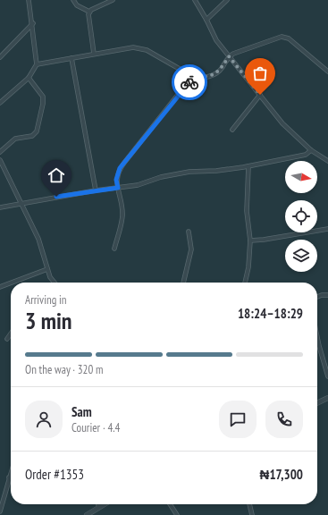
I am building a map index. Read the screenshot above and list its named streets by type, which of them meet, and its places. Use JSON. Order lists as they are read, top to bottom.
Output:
{
  "north": "right",
  "page": {
    "heading": ["3 min", "Arriving in", "18:24–18:29"],
    "panel": [
      "Sam",
      "Courier · 4.4",
      "Order #1353",
      "₦17,300"
    ],
    "bar": "On the way · 320 m"
  }
}
